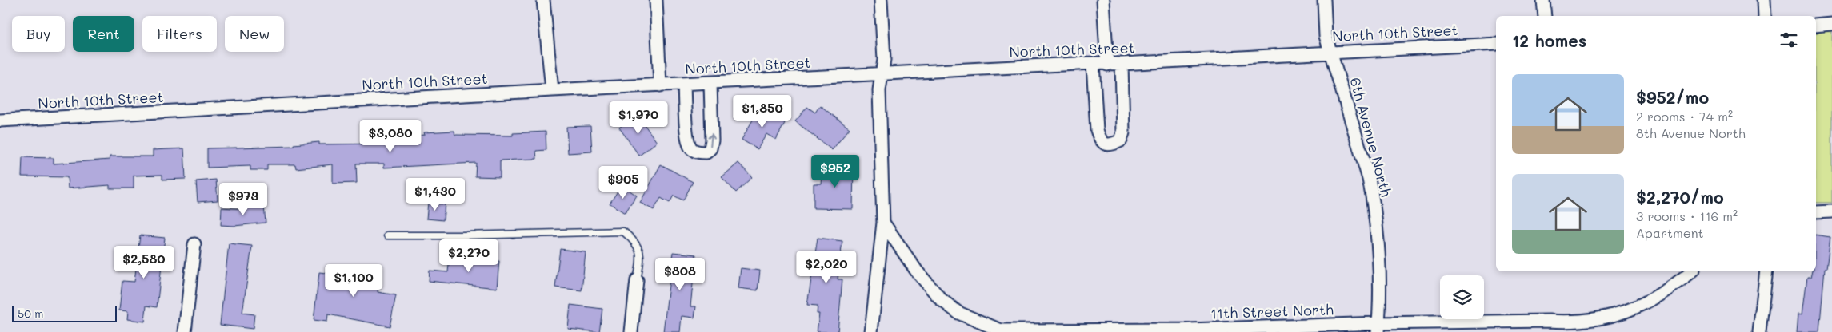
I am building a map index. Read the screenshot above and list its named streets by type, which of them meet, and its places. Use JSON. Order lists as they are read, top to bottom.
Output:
{
  "streets": {
    "street": ["North 10th Street", "6th Avenue North", "11th Street North"]
  },
  "crossings": [
    ["North 10th Street", "6th Avenue North"],
    ["6th Avenue North", "11th Street North"]
  ],
  "scale_bar": "50 m",
  "page": {
    "chip": [
      "Buy",
      "Rent",
      "Filters",
      "New"
    ],
    "heading": "12 homes",
    "list": [
      {
        "name": "$952/mo",
        "note": "2 rooms · 74 m² · 8th Avenue North"
      },
      {
        "name": "$2,270/mo",
        "note": "3 rooms · 116 m² · Apartment"
      }
    ],
    "price": [
      "$1,850",
      "$1,970",
      "$3,080",
      "$952",
      "$905",
      "$1,430",
      "$973",
      "$2,270",
      "$2,580",
      "$2,020",
      "$808",
      "$1,100"
    ],
    "scale": "50 m"
  }
}
